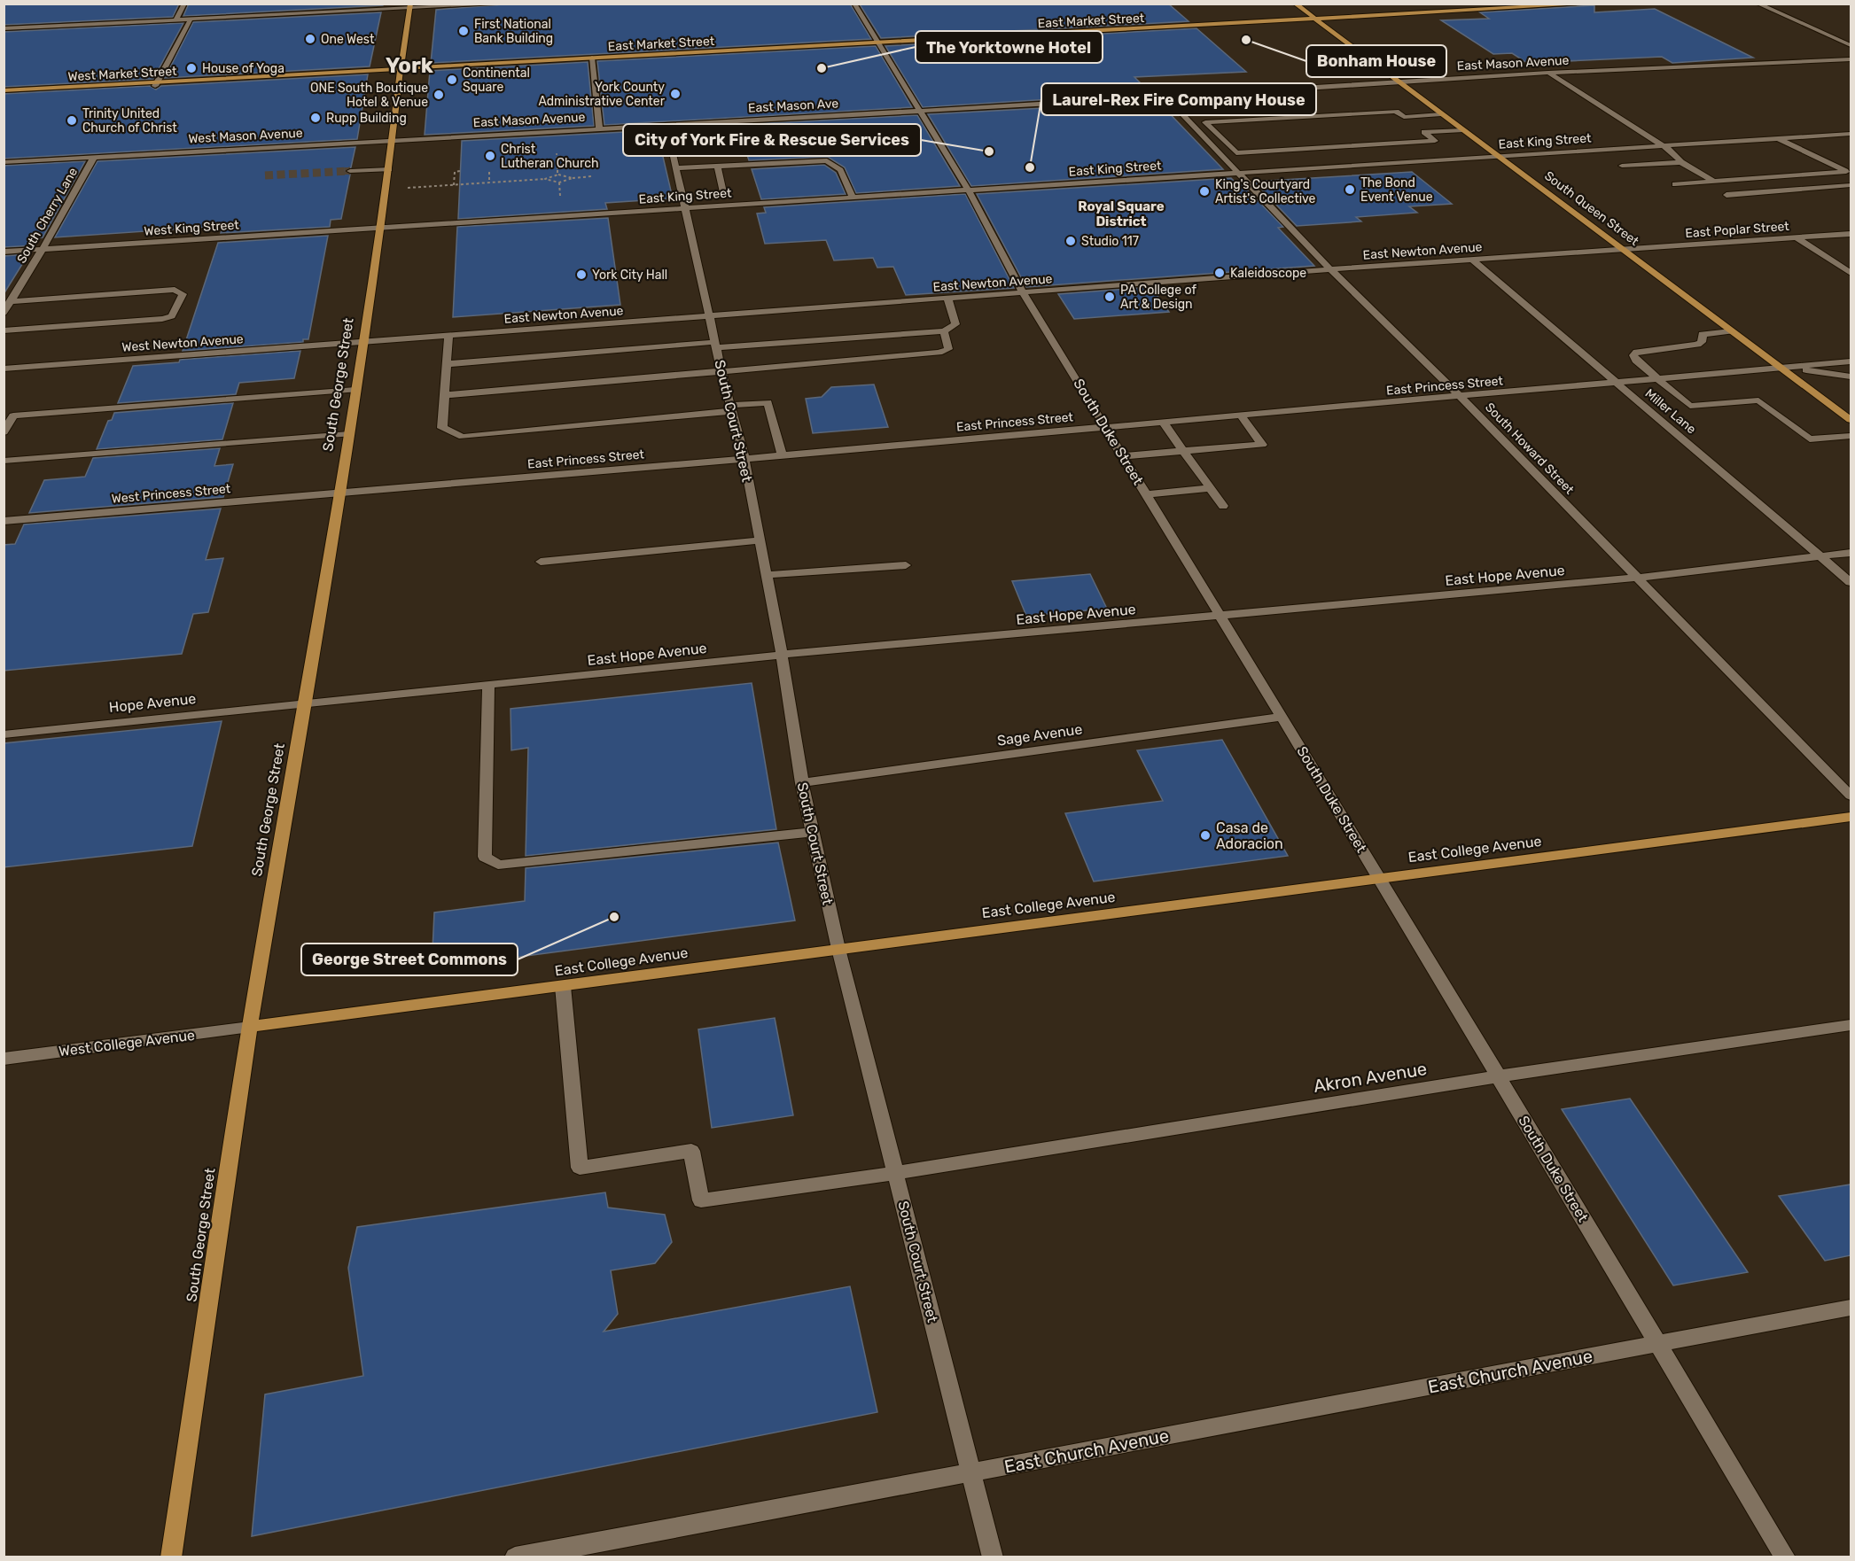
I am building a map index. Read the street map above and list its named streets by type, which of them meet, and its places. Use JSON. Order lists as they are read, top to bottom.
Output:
{
  "streets": {
    "main road": [
      "East Market Street",
      "West Market Street",
      "South Queen Street",
      "South George Street",
      "East College Avenue"
    ],
    "street": [
      "East Mason Avenue",
      "East Mason Ave",
      "West Mason Avenue",
      "East King Street",
      "South Cherry Lane",
      "West King Street",
      "East Poplar Street",
      "East Newton Avenue",
      "West Newton Avenue",
      "East Princess Street",
      "Miller Lane",
      "South Court Street",
      "South Duke Street",
      "South Howard Street",
      "West Princess Street",
      "East Hope Avenue",
      "Hope Avenue",
      "Sage Avenue",
      "West College Avenue",
      "Akron Avenue",
      "East Church Avenue"
    ]
  },
  "crossings": [
    ["East Market Street", "West Market Street"],
    ["East Market Street", "South Queen Street"],
    ["East Market Street", "South George Street"],
    ["East Market Street", "South Duke Street"],
    ["East Mason Avenue", "East Mason Ave"],
    ["East Mason Avenue", "West Mason Avenue"],
    ["East Mason Avenue", "South Queen Street"],
    ["East Mason Avenue", "South George Street"],
    ["East Mason Avenue", "South Court Street"],
    ["East Mason Avenue", "South Duke Street"],
    ["East Mason Avenue", "South Howard Street"],
    ["West Market Street", "South George Street"],
    ["East Mason Ave", "South Court Street"],
    ["East Mason Ave", "South Duke Street"],
    ["West Mason Avenue", "South Cherry Lane"],
    ["West Mason Avenue", "South George Street"],
    ["East King Street", "South Queen Street"],
    ["East King Street", "West King Street"],
    ["East King Street", "South George Street"],
    ["East King Street", "South Court Street"],
    ["East King Street", "South Duke Street"],
    ["East King Street", "South Howard Street"],
    ["South Queen Street", "East Poplar Street"],
    ["South Queen Street", "East Newton Avenue"],
    ["South Queen Street", "East Princess Street"],
    ["South Cherry Lane", "West King Street"],
    ["West King Street", "South George Street"],
    ["East Poplar Street", "East Newton Avenue"],
    ["East Newton Avenue", "West Newton Avenue"],
    ["East Newton Avenue", "South George Street"],
    ["East Newton Avenue", "Miller Lane"],
    ["East Newton Avenue", "South Court Street"],
    ["East Newton Avenue", "South Duke Street"],
    ["East Newton Avenue", "South Howard Street"],
    ["West Newton Avenue", "South George Street"],
    ["South George Street", "East Princess Street"],
    ["South George Street", "West Princess Street"],
    ["South George Street", "East Hope Avenue"],
    ["South George Street", "Hope Avenue"],
    ["South George Street", "East College Avenue"],
    ["South George Street", "West College Avenue"],
    ["East Princess Street", "Miller Lane"],
    ["East Princess Street", "South Court Street"],
    ["East Princess Street", "South Duke Street"],
    ["East Princess Street", "South Howard Street"],
    ["East Princess Street", "West Princess Street"],
    ["Miller Lane", "East Hope Avenue"],
    ["South Court Street", "East Hope Avenue"],
    ["South Court Street", "Sage Avenue"],
    ["South Court Street", "East College Avenue"],
    ["South Court Street", "Akron Avenue"],
    ["South Court Street", "East Church Avenue"],
    ["South Duke Street", "East Hope Avenue"],
    ["South Duke Street", "Sage Avenue"],
    ["South Duke Street", "East College Avenue"],
    ["South Duke Street", "Akron Avenue"],
    ["South Duke Street", "East Church Avenue"],
    ["South Howard Street", "East Hope Avenue"],
    ["East Hope Avenue", "Hope Avenue"],
    ["East College Avenue", "West College Avenue"],
    ["East College Avenue", "Akron Avenue"]
  ],
  "districts": ["York", "Royal Square District"],
  "places": [
    "First National Bank Building",
    "One West",
    "Bonham House",
    "House of Yoga",
    "The Yorktowne Hotel",
    "Continental Square",
    "York County Administrative Center",
    "ONE South Boutique Hotel & Venue",
    "Rupp Building",
    "Trinity United Church of Christ",
    "City of York Fire & Rescue Services",
    "Christ Lutheran Church",
    "Laurel-Rex Fire Company House",
    "The Bond Event Venue",
    "King's Courtyard Artist's Collective",
    "Studio 117",
    "Kaleidoscope",
    "York City Hall",
    "PA College of Art & Design",
    "Casa de Adoracion",
    "George Street Commons"
  ]
}
